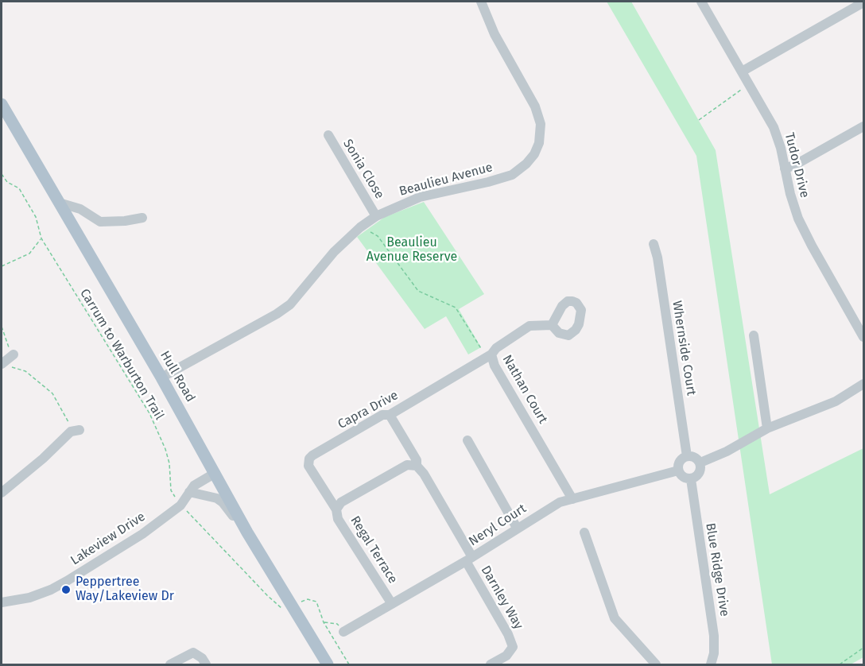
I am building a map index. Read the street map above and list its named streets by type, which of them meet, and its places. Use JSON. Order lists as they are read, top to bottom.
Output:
{
  "streets": {
    "main road": ["Hull Road"],
    "street": [
      "Tudor Drive",
      "Sonia Close",
      "Beaulieu Avenue",
      "Whernside Court",
      "Nathan Court",
      "Capra Drive",
      "Neryl Court",
      "Lakeview Drive",
      "Regal Terrace",
      "Blue Ridge Drive",
      "Darnley Way"
    ],
    "path": ["Carrum to Warburton Trail"]
  },
  "crossings": [
    ["Sonia Close", "Beaulieu Avenue"],
    ["Beaulieu Avenue", "Hull Road"],
    ["Whernside Court", "Neryl Court"],
    ["Whernside Court", "Blue Ridge Drive"],
    ["Carrum to Warburton Trail", "Hull Road"],
    ["Carrum to Warburton Trail", "Lakeview Drive"],
    ["Hull Road", "Lakeview Drive"],
    ["Nathan Court", "Capra Drive"],
    ["Nathan Court", "Neryl Court"],
    ["Capra Drive", "Regal Terrace"],
    ["Neryl Court", "Regal Terrace"],
    ["Neryl Court", "Blue Ridge Drive"],
    ["Neryl Court", "Darnley Way"]
  ],
  "parks": ["Beaulieu Avenue Reserve"],
  "places": ["Peppertree Way/Lakeview Dr"]
}
